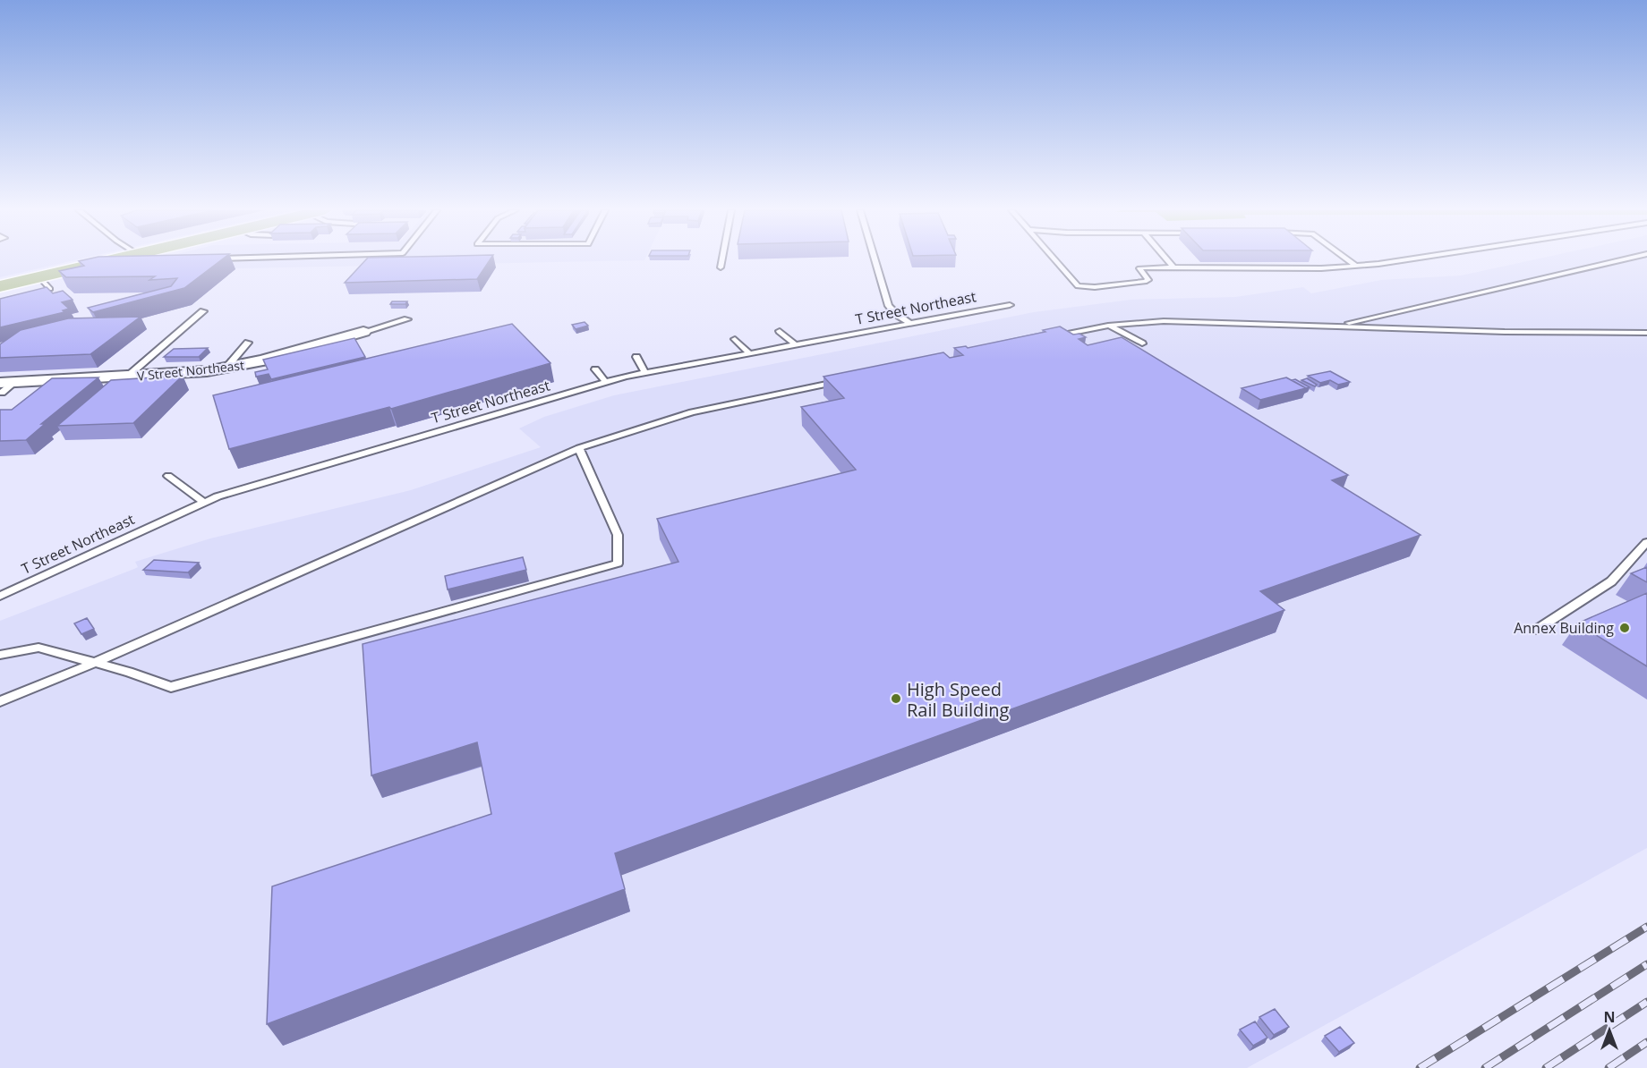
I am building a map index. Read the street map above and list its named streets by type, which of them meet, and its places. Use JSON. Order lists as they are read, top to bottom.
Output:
{
  "streets": {
    "street": ["V Street Northeast"],
    "lane": ["T Street Northeast"]
  },
  "places": ["Annex Building", "High Speed Rail Building"],
  "north": "top"
}
